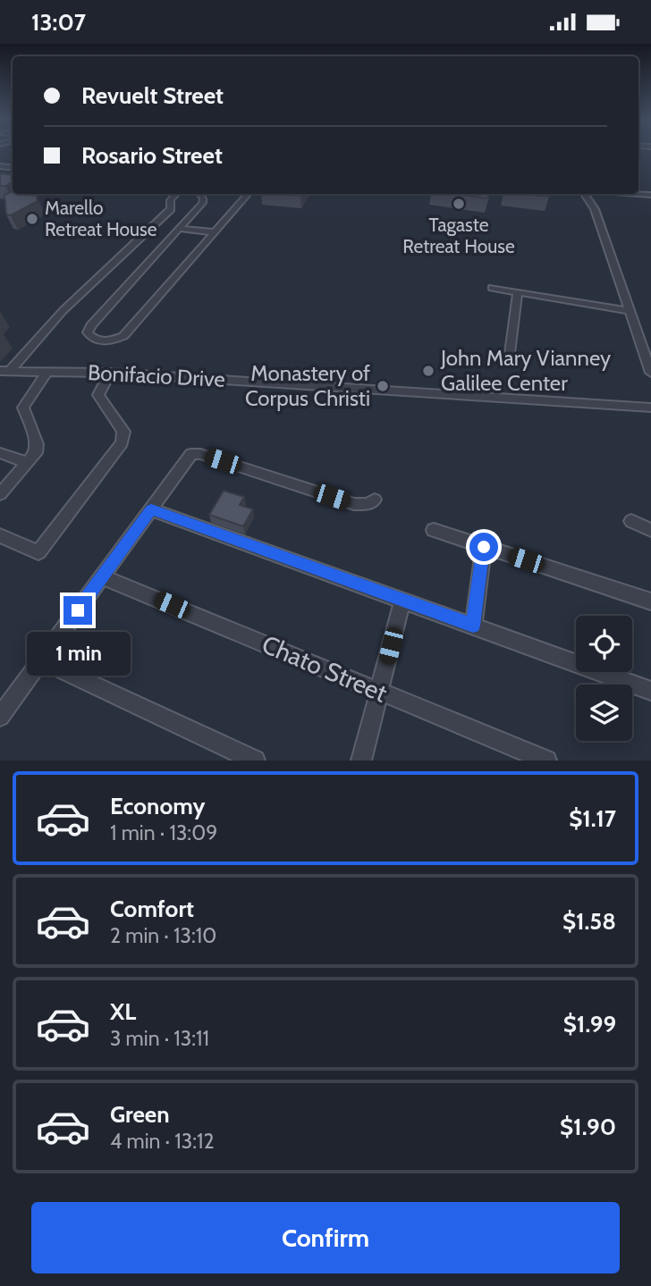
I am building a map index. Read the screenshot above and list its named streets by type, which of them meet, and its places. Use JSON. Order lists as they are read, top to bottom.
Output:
{
  "streets": {
    "street": ["Bonifacio Drive", "Chato Street"]
  },
  "places": [
    "Tagaste Retreat House",
    "Marello Retreat House",
    "John Mary Vianney Galilee Center",
    "Monastery of Corpus Christi"
  ],
  "page": {
    "status": "13:07",
    "banner": ["Revuelt Street", "Rosario Street"],
    "bubble": "1 min",
    "list": [
      {
        "name": "Economy",
        "note": "1 min · 13:09",
        "value": "$1.17"
      },
      {
        "name": "Comfort",
        "note": "2 min · 13:10",
        "value": "$1.58"
      },
      {
        "name": "XL",
        "note": "3 min · 13:11",
        "value": "$1.99"
      },
      {
        "name": "Green",
        "note": "4 min · 13:12",
        "value": "$1.90"
      }
    ],
    "buttons": "Confirm"
  }
}
